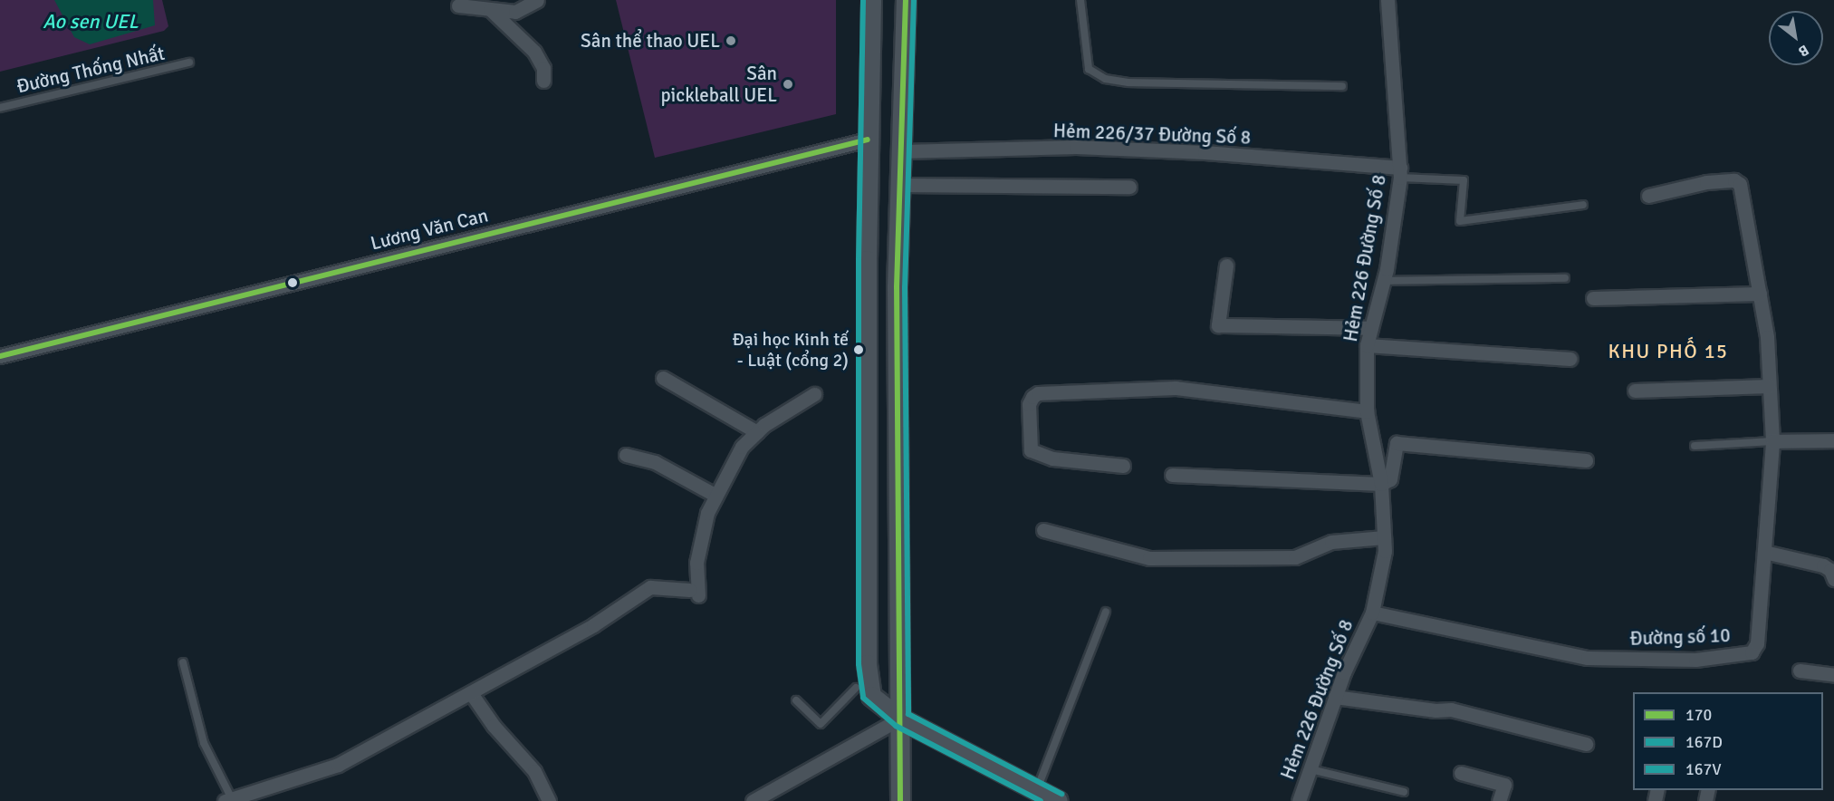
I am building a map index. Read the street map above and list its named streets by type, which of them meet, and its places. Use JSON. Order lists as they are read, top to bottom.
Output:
{
  "streets": {
    "street": [
      "Hẻm 226/37 Đường Số 8",
      "Lương Văn Can",
      "Hẻm 226 Đường Số 8",
      "Đường số 10"
    ],
    "lane": ["Đường Thống Nhất"]
  },
  "crossings": [
    ["Hẻm 226/37 Đường Số 8", "Hẻm 226 Đường Số 8"],
    ["Hẻm 226 Đường Số 8", "Đường số 10"]
  ],
  "districts": ["KHU PHỐ 15"],
  "water": ["Ao sen UEL"],
  "places": ["Sân thể thao UEL", "Sân pickleball UEL", "Đại học Kinh tế - Luật (cổng 2)"],
  "lines": ["transit line 170", "transit line 167D", "transit line 167V"],
  "legend": ["170", "167D", "167V"],
  "north": "bottom right"
}
